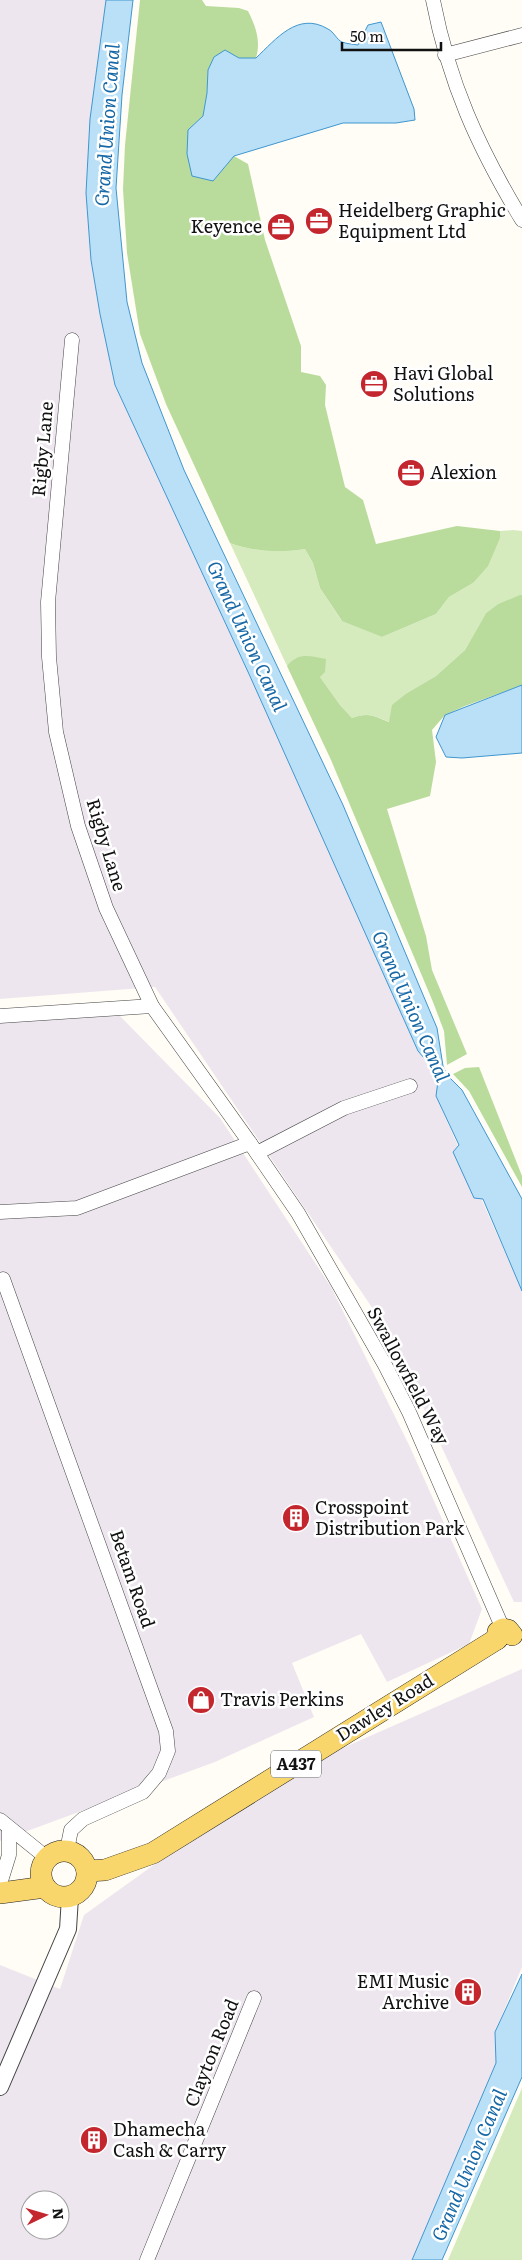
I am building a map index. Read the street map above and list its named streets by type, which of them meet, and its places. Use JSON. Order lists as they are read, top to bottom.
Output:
{
  "streets": {
    "main road": ["Dawley Road", "A437"],
    "street": [
      "Rigby Lane",
      "Swallowfield Way",
      "Betam Road",
      "Clayton Road"
    ]
  },
  "crossings": [
    ["Rigby Lane", "Swallowfield Way"],
    ["Swallowfield Way", "Dawley Road"],
    ["Betam Road", "Dawley Road"]
  ],
  "water": ["Grand Union Canal"],
  "places": {
    "office": [
      "Heidelberg Graphic Equipment Ltd",
      "Keyence",
      "Havi Global Solutions",
      "Alexion"
    ],
    "building": ["Crosspoint Distribution Park", "EMI Music Archive", "Dhamecha Cash & Carry"],
    "shop": ["Travis Perkins"]
  },
  "scale_bar": "50 m",
  "north": "right"
}
